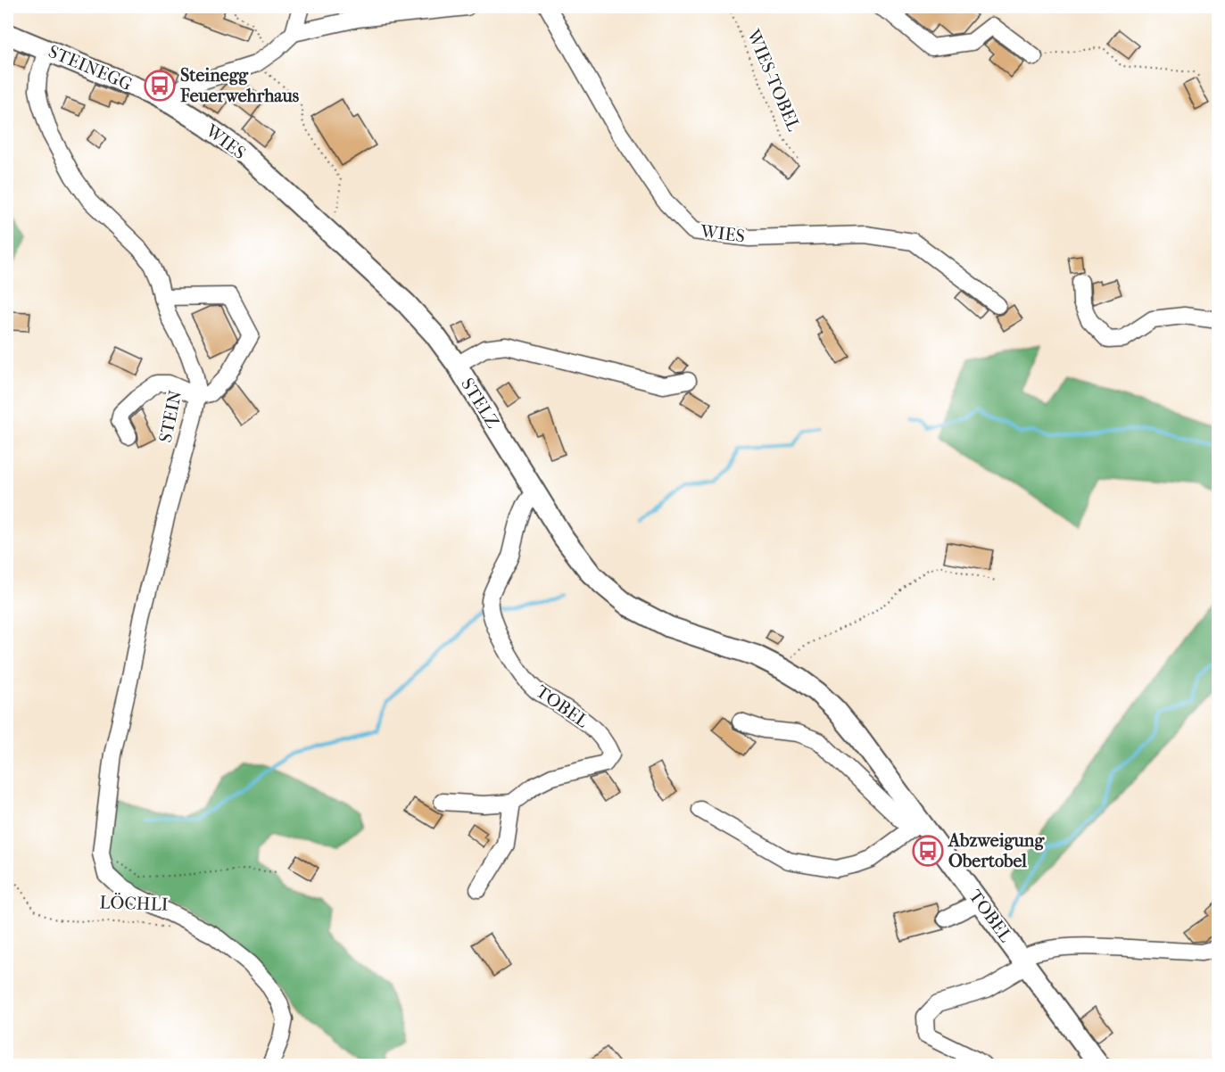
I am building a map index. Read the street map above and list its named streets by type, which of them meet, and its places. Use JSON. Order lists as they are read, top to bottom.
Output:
{
  "streets": {
    "main road": [
      "STEINEGG",
      "WIES",
      "STELZ",
      "TOBEL"
    ],
    "street": ["STEIN", "LÖCHLI"],
    "path": ["WIES-TOBEL"]
  },
  "crossings": [
    ["STEINEGG", "WIES"],
    ["STEINEGG", "STEIN"],
    ["WIES", "STELZ"],
    ["STELZ", "TOBEL"],
    ["STEIN", "LÖCHLI"]
  ],
  "places": {
    "bus stop": ["Steinegg Feuerwehrhaus", "Abzweigung Obertobel"]
  }
}
